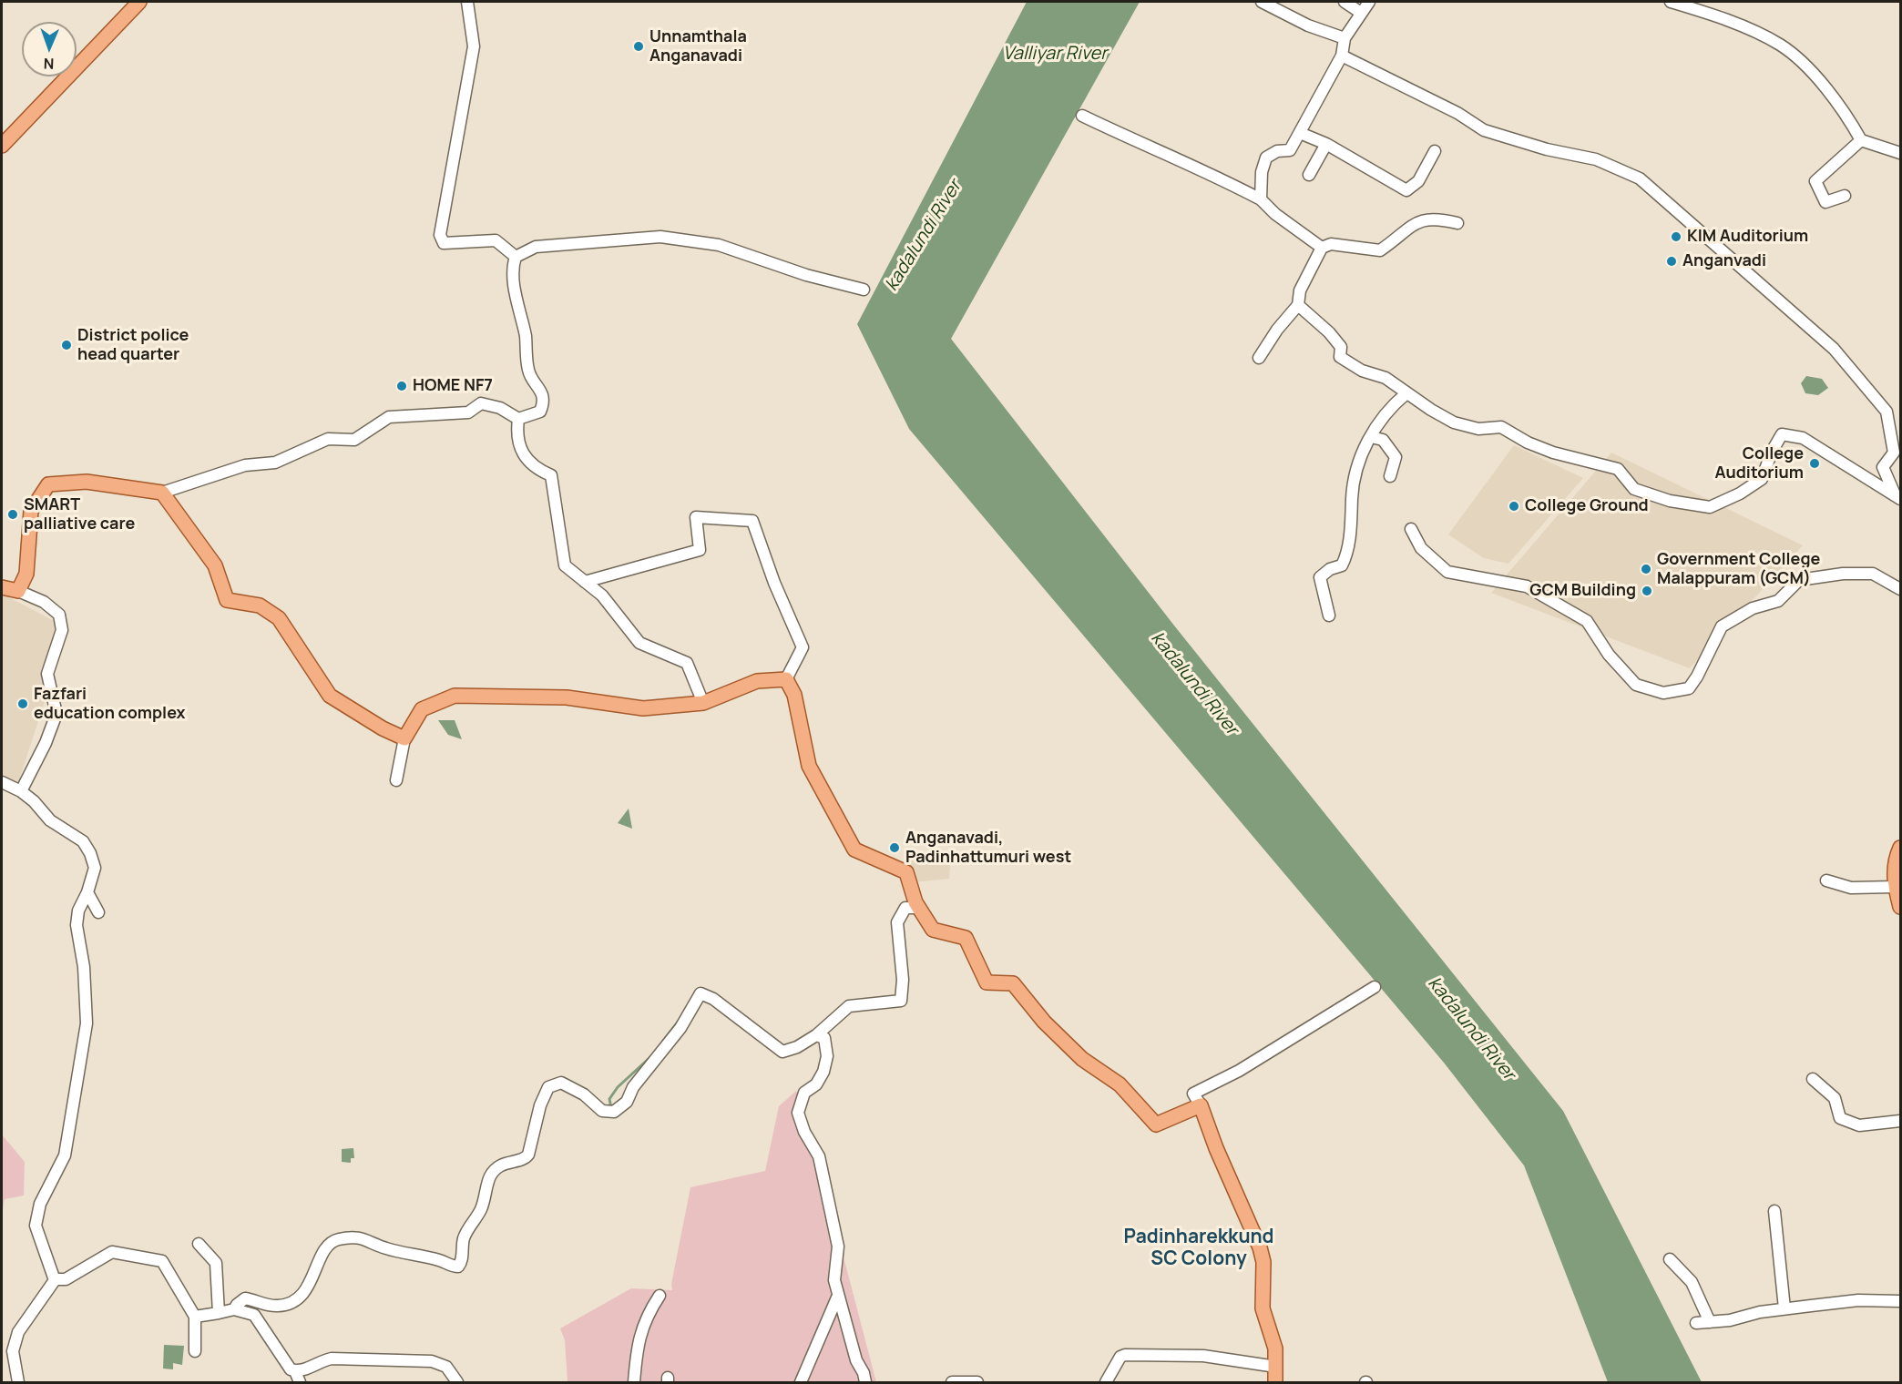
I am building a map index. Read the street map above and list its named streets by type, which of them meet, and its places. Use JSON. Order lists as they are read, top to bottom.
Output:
{
  "districts": ["Padinharekkund SC Colony"],
  "water": ["Valliyar River", "kadalundi River"],
  "places": [
    "Unnamthala Anganavadi",
    "KIM Auditorium",
    "Anganvadi",
    "District police head quarter",
    "HOME NF7",
    "College Auditorium",
    "College Ground",
    "SMART palliative care",
    "Government College Malappuram (GCM)",
    "GCM Building",
    "Fazfari education complex",
    "Anganavadi, Padinhattumuri west"
  ],
  "north": "bottom"
}
